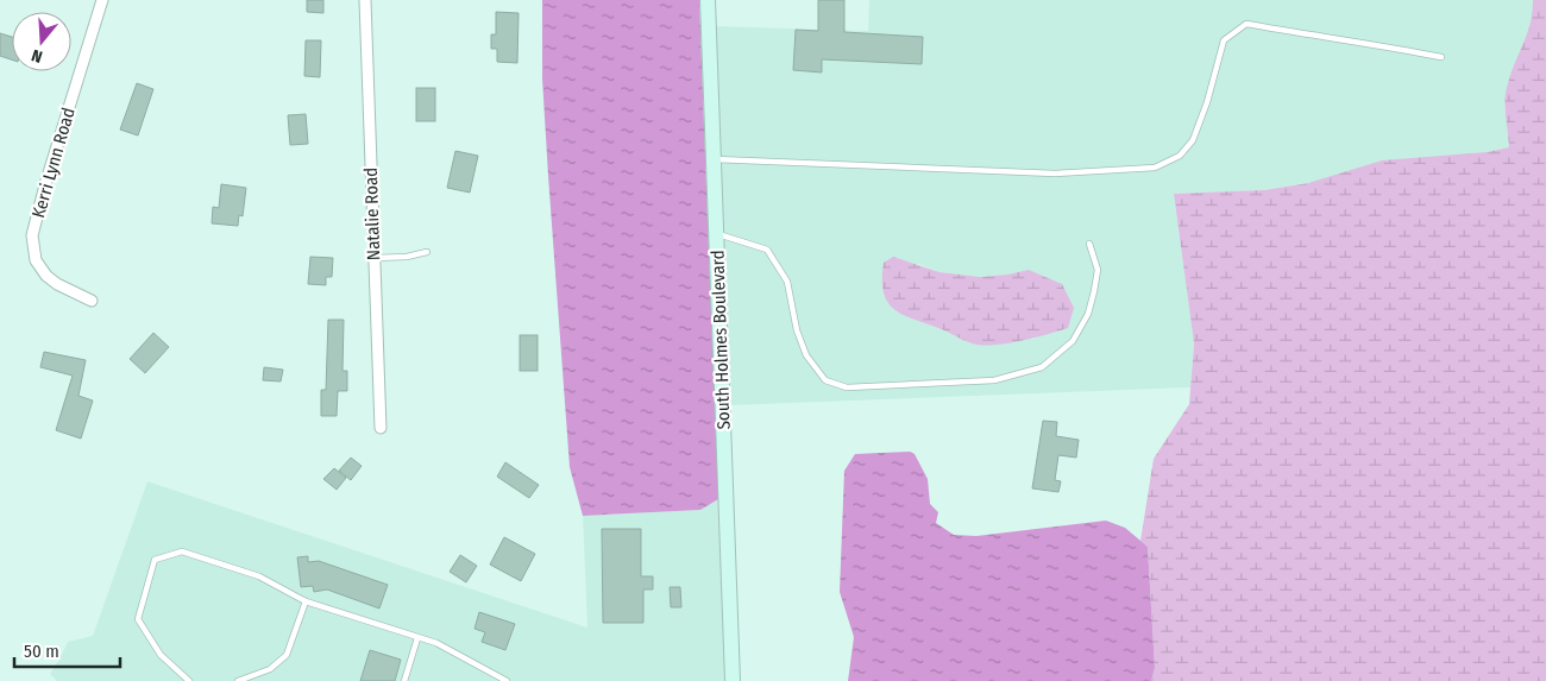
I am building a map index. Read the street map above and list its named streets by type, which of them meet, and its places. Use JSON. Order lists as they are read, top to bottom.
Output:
{
  "streets": {
    "main road": ["South Holmes Boulevard"],
    "street": ["Kerri Lynn Road", "Natalie Road"]
  },
  "scale_bar": "50 m",
  "north": "bottom"
}
